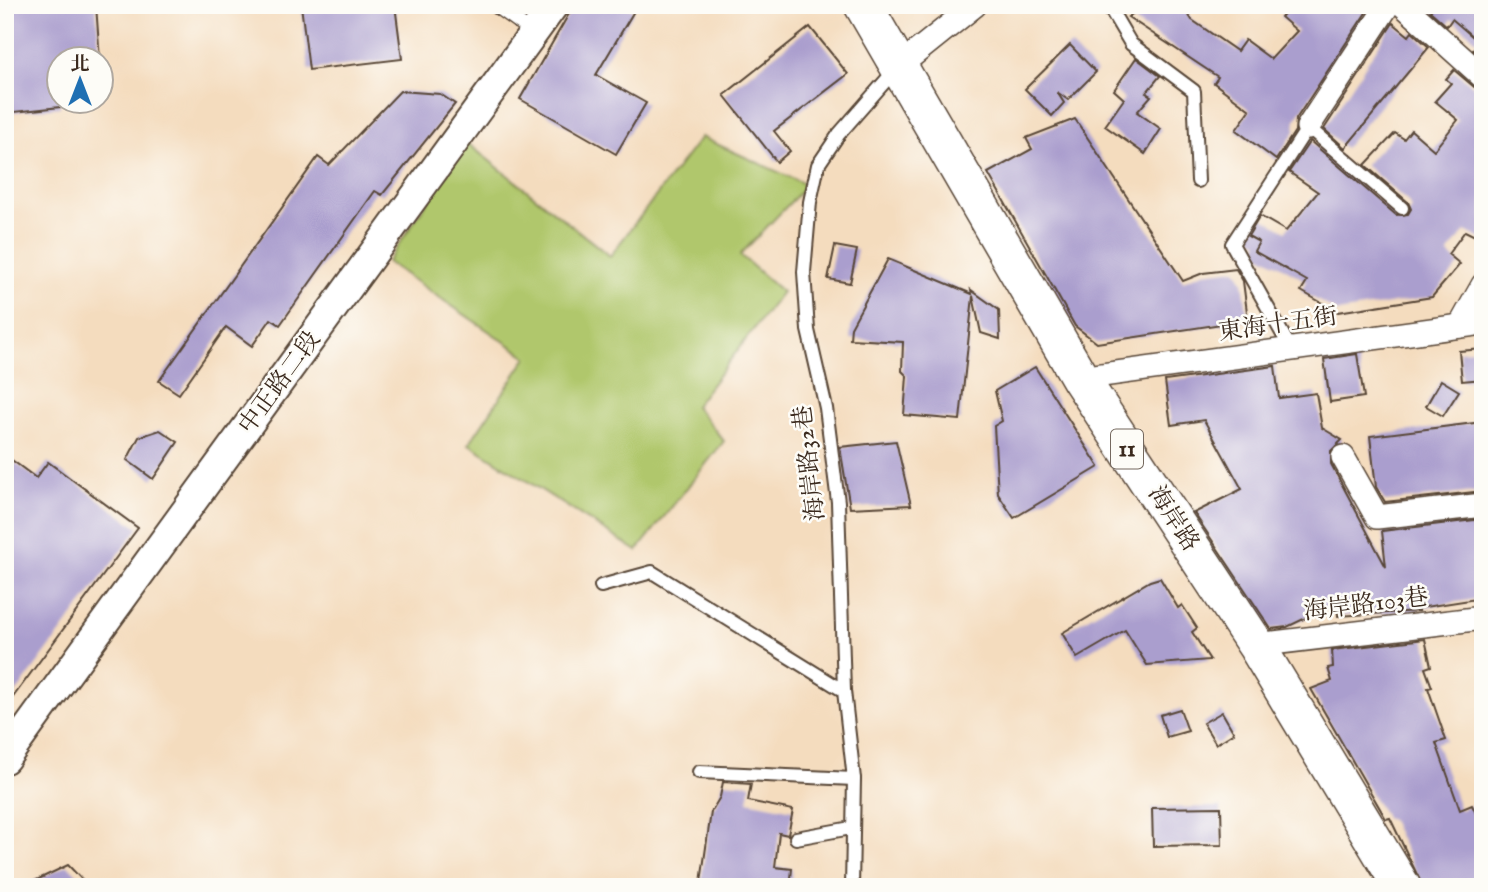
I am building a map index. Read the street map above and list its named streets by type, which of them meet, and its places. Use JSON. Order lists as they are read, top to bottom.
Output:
{
  "streets": {
    "main road": ["11", "海岸路"],
    "street": ["東海十五街", "中正路二段", "海岸路103巷"],
    "lane": ["海岸路32巷"]
  },
  "crossings": [
    ["東海十五街", "海岸路"],
    ["海岸路32巷", "海岸路"],
    ["海岸路", "海岸路103巷"]
  ],
  "north": "top"
}
